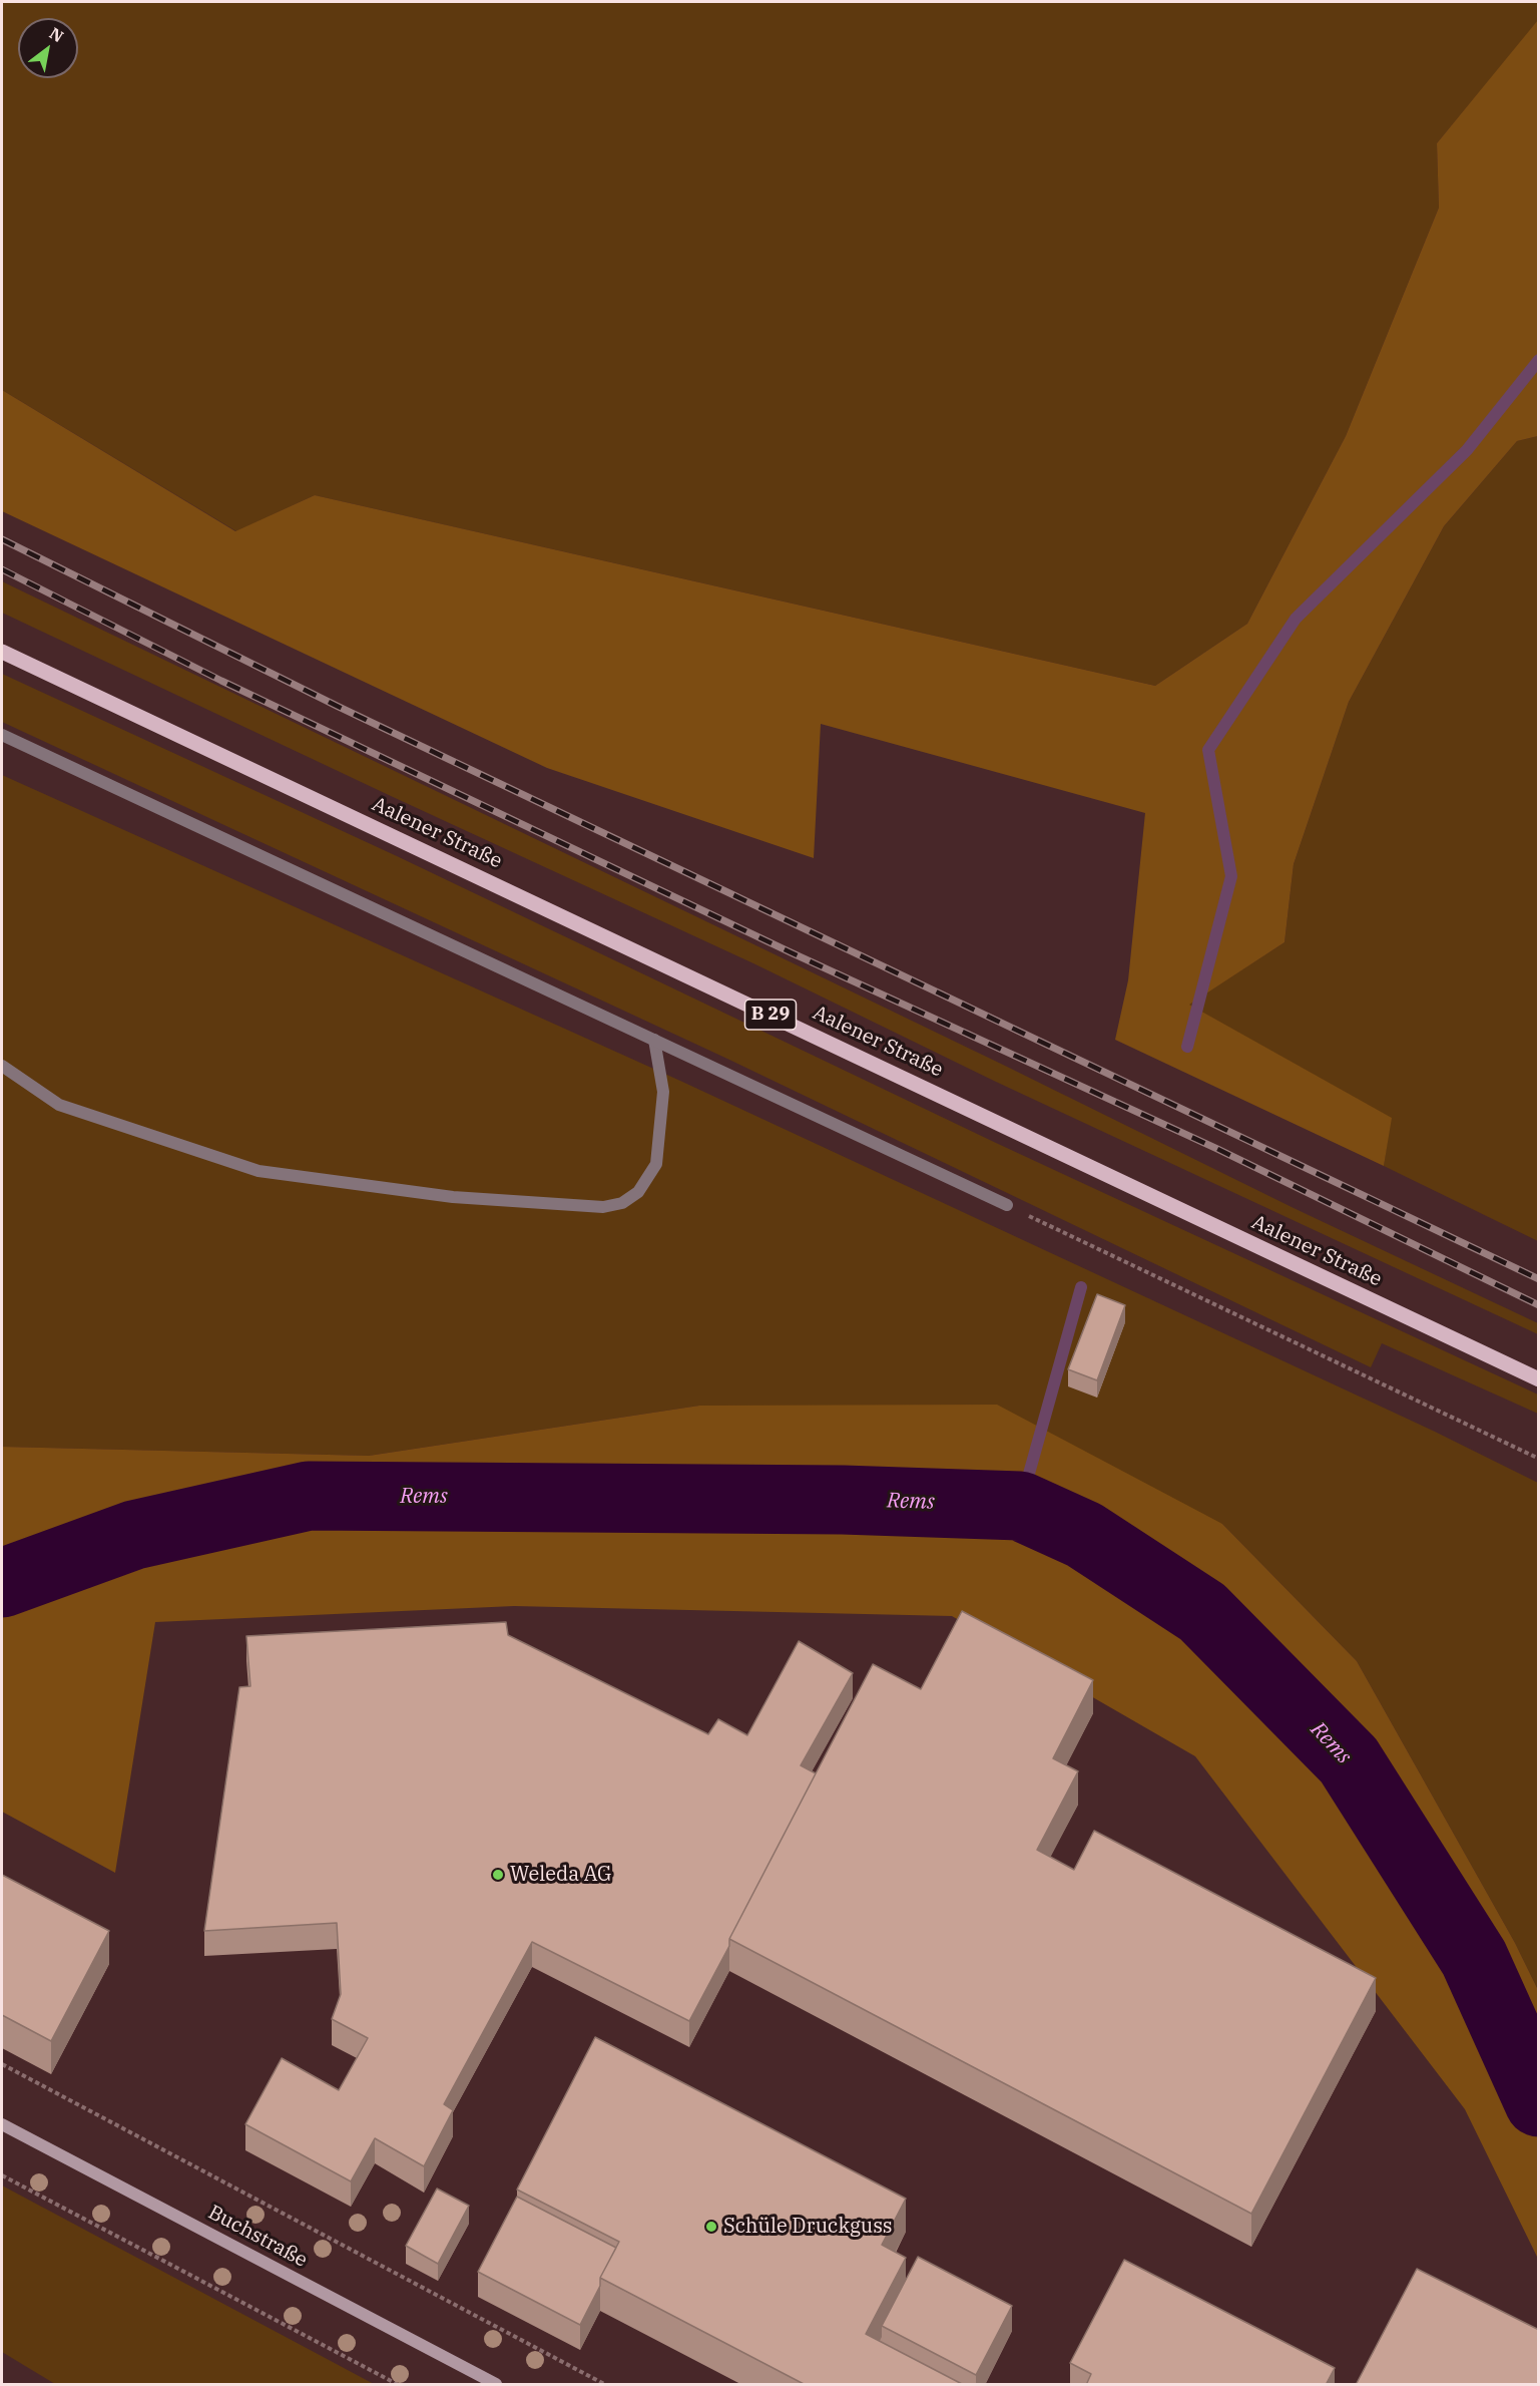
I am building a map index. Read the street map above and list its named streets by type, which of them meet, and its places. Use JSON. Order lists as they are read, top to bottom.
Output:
{
  "streets": {
    "main road": ["Aalener Straße", "B 29"],
    "street": ["Buchstraße"]
  },
  "water": ["Rems"],
  "places": ["Weleda AG", "Schüle Druckguss"],
  "north": "top right"
}
